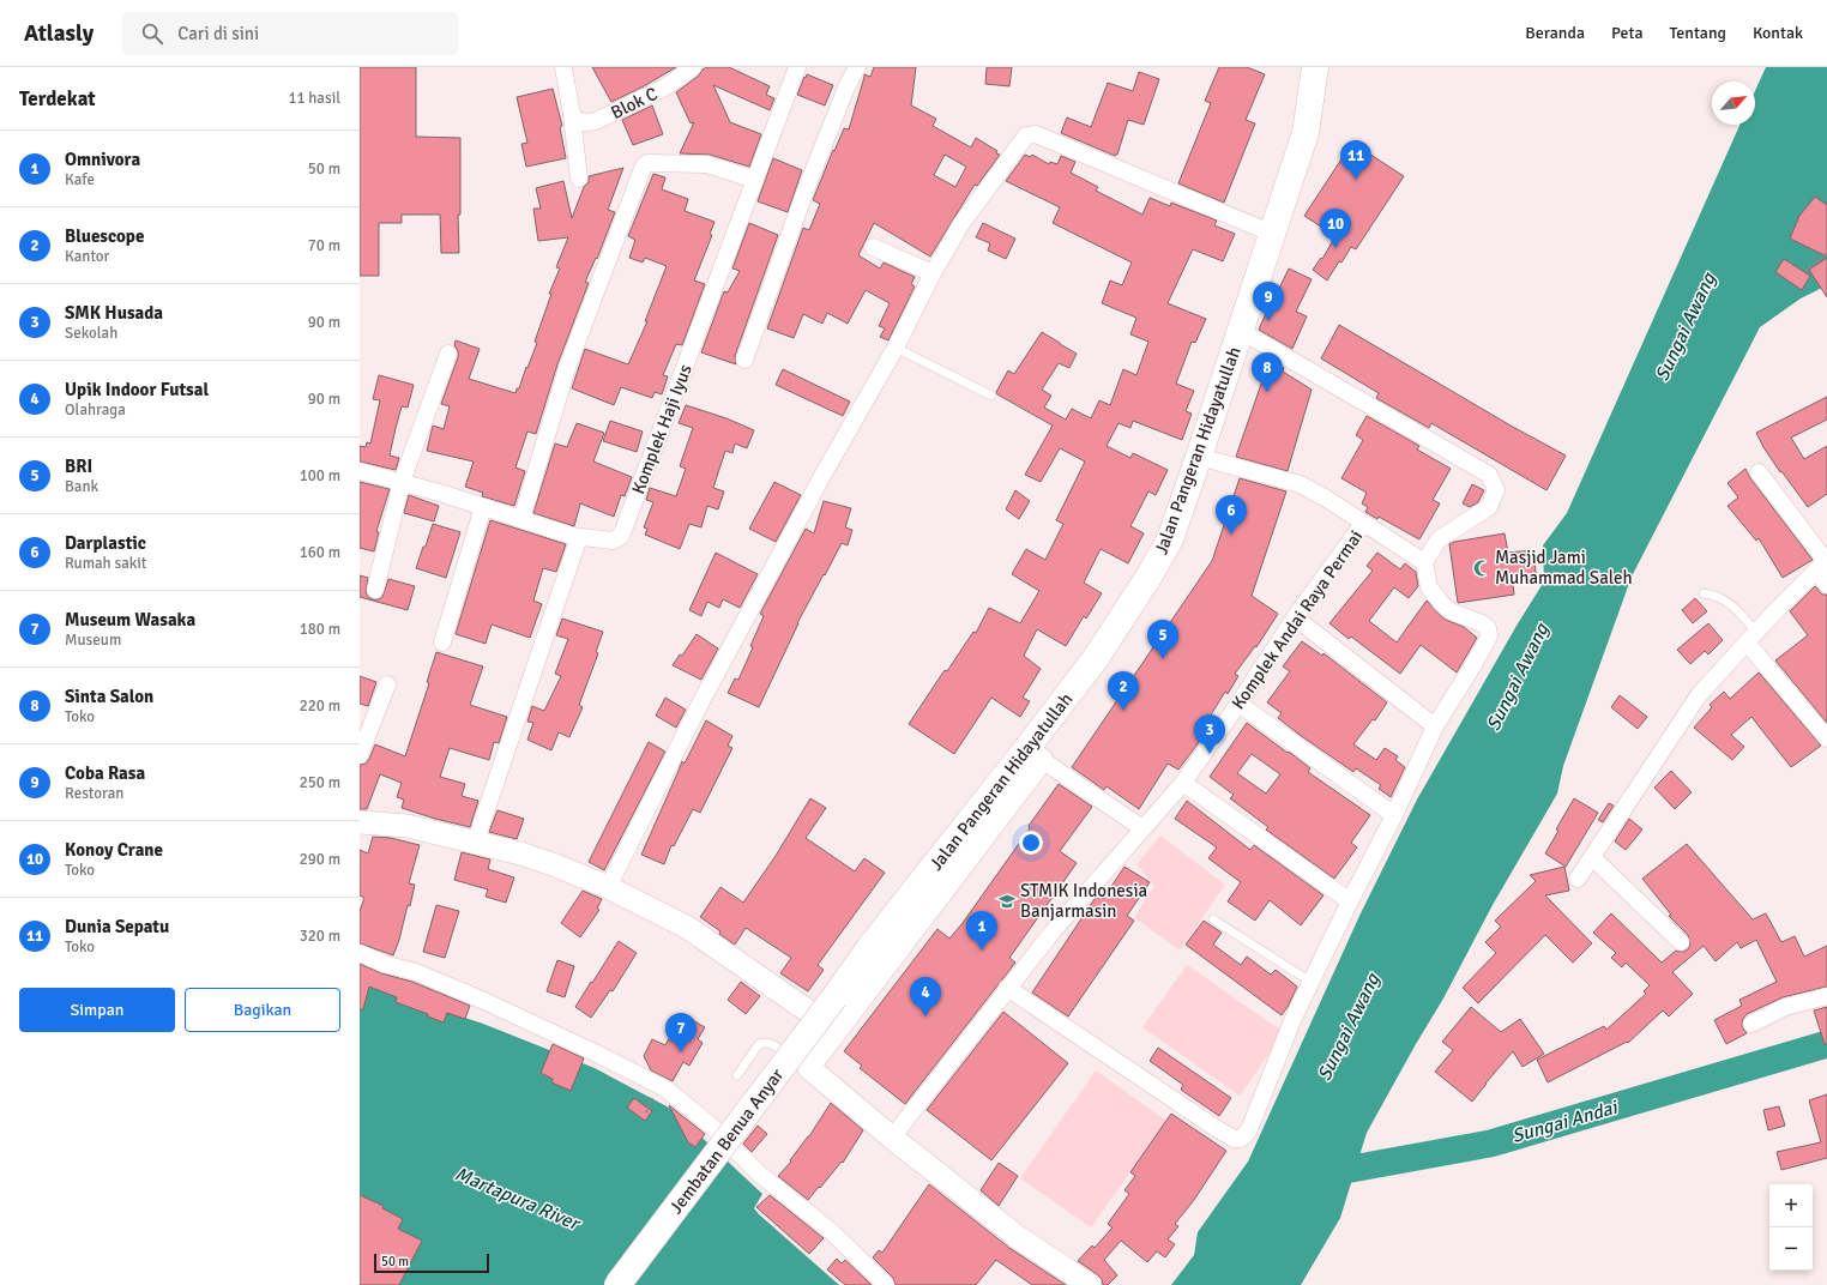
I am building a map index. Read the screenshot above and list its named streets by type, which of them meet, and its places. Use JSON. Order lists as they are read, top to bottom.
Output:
{
  "streets": {
    "main road": ["Jalan Pangeran Hidayatullah", "Jembatan Benua Anyar"],
    "street": ["Blok C", "Komplek Haji Iyus", "Komplek Andai Raya Permai"]
  },
  "crossings": [
    ["Jalan Pangeran Hidayatullah", "Komplek Andai Raya Permai"],
    ["Jalan Pangeran Hidayatullah", "Jembatan Benua Anyar"]
  ],
  "water": ["Sungai Awang", "Sungai Andai", "Martapura River"],
  "places": {
    "mosque": ["Masjid Jami Muhammad Saleh"],
    "school or university": ["STMIK Indonesia Banjarmasin"]
  },
  "scale_bar": "50 m",
  "north": "top right",
  "page": {
    "header": "Atlasly",
    "search": "Cari di sini",
    "nav": [
      "Beranda",
      "Peta",
      "Tentang",
      "Kontak"
    ],
    "heading": ["Terdekat", "11 hasil"],
    "list": [
      {
        "mark": "1",
        "name": "Omnivora",
        "note": "Kafe",
        "value": "50 m"
      },
      {
        "mark": "2",
        "name": "Bluescope",
        "note": "Kantor",
        "value": "70 m"
      },
      {
        "mark": "3",
        "name": "SMK Husada",
        "note": "Sekolah",
        "value": "90 m"
      },
      {
        "mark": "4",
        "name": "Upik Indoor Futsal",
        "note": "Olahraga",
        "value": "90 m"
      },
      {
        "mark": "5",
        "name": "BRI",
        "note": "Bank",
        "value": "100 m"
      },
      {
        "mark": "6",
        "name": "Darplastic",
        "note": "Rumah sakit",
        "value": "160 m"
      },
      {
        "mark": "7",
        "name": "Museum Wasaka",
        "note": "Museum",
        "value": "180 m"
      },
      {
        "mark": "8",
        "name": "Sinta Salon",
        "note": "Toko",
        "value": "220 m"
      },
      {
        "mark": "9",
        "name": "Coba Rasa",
        "note": "Restoran",
        "value": "250 m"
      },
      {
        "mark": "10",
        "name": "Konoy Crane",
        "note": "Toko",
        "value": "290 m"
      },
      {
        "mark": "11",
        "name": "Dunia Sepatu",
        "note": "Toko",
        "value": "320 m"
      }
    ],
    "pins": [
      "11",
      "10",
      "9",
      "8",
      "6",
      "5",
      "2",
      "3",
      "1",
      "4",
      "7"
    ],
    "buttons": ["Simpan", "Bagikan"],
    "map_buttons": ["+", "−"],
    "scale": "50 m"
  }
}
